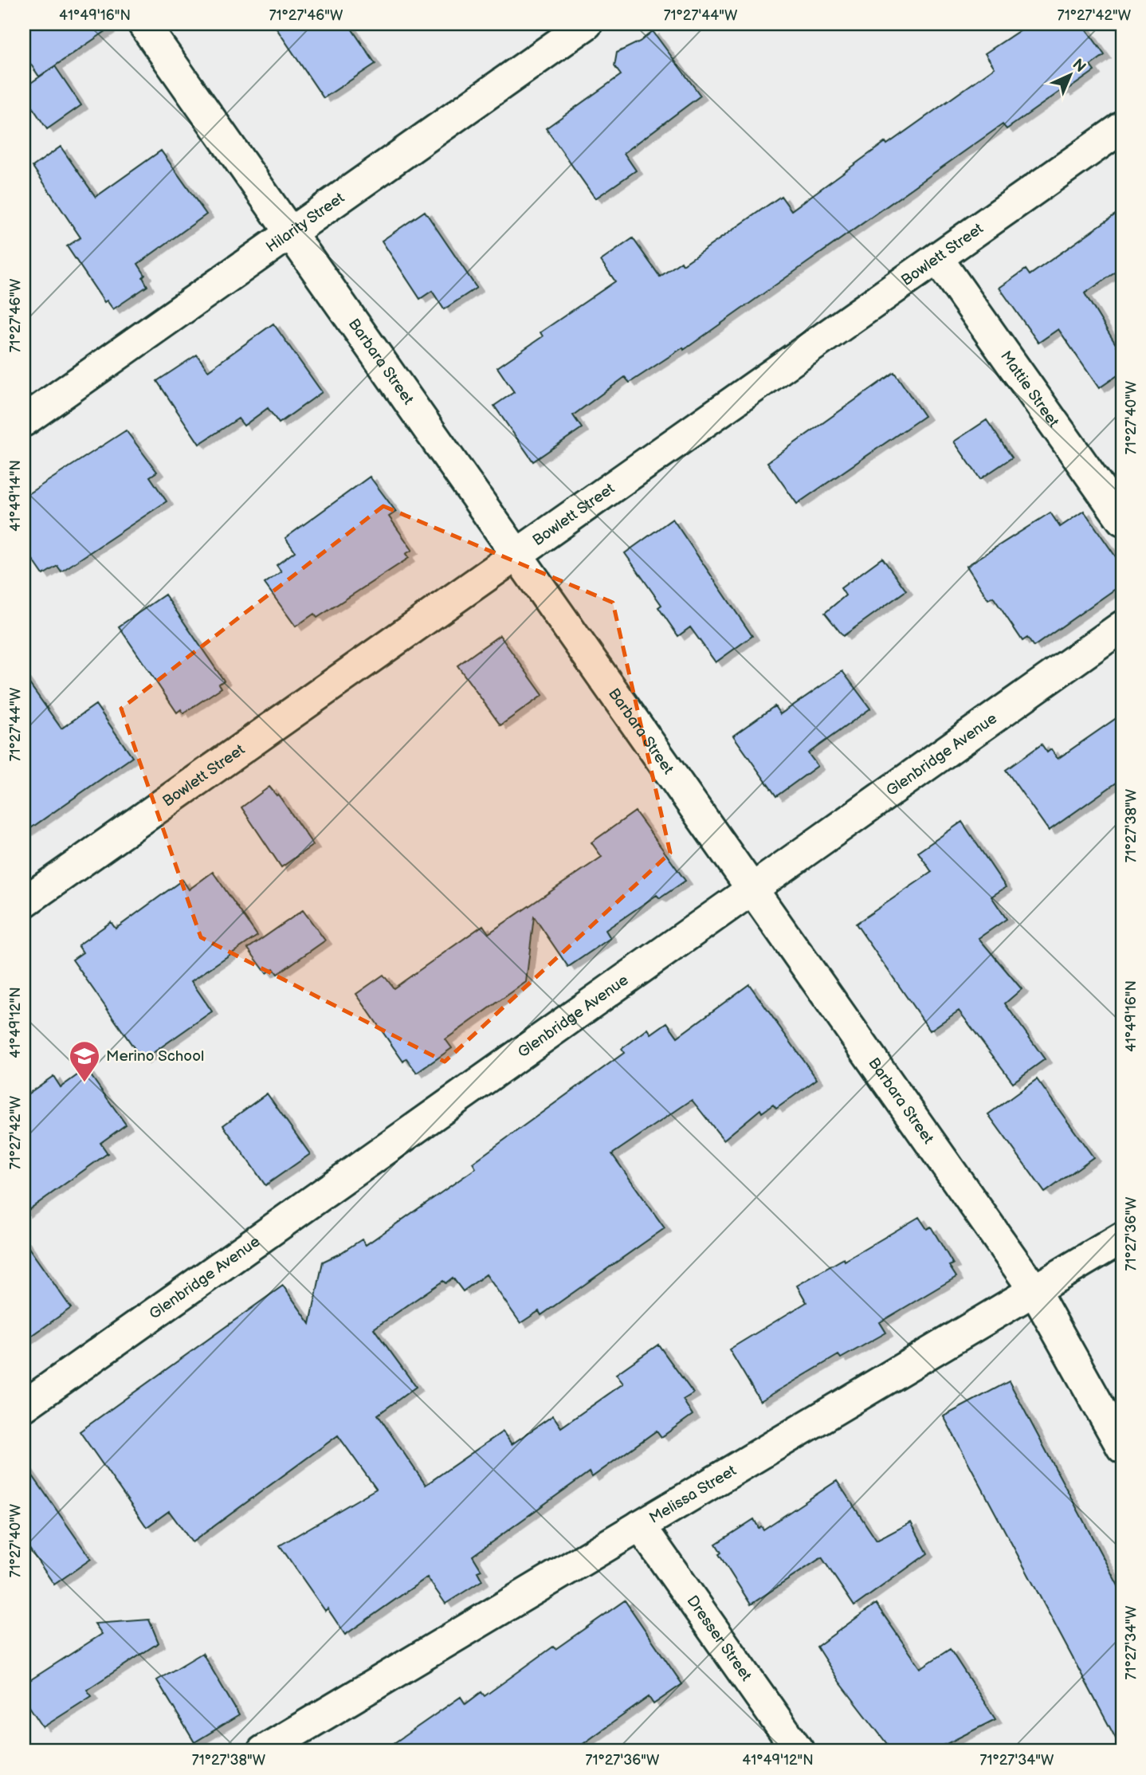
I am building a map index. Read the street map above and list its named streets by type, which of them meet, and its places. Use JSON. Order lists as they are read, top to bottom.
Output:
{
  "streets": {
    "street": [
      "Hilarity Street",
      "Bowlett Street",
      "Barbara Street",
      "Mattie Street",
      "Glenbridge Avenue",
      "Melissa Street",
      "Dresser Street"
    ]
  },
  "crossings": [
    ["Hilarity Street", "Barbara Street"],
    ["Bowlett Street", "Barbara Street"],
    ["Bowlett Street", "Mattie Street"],
    ["Barbara Street", "Glenbridge Avenue"],
    ["Barbara Street", "Melissa Street"],
    ["Melissa Street", "Dresser Street"]
  ],
  "places": {
    "school or university": ["Merino School"]
  },
  "north": "top right",
  "coordinates": [
    "41°49'16\"N",
    "71°27'46\"W",
    "71°27'44\"W",
    "71°27'42\"W",
    "71°27'40\"W",
    "41°49'14\"N",
    "71°27'38\"W",
    "41°49'12\"N",
    "71°27'36\"W",
    "71°27'34\"W"
  ]
}
